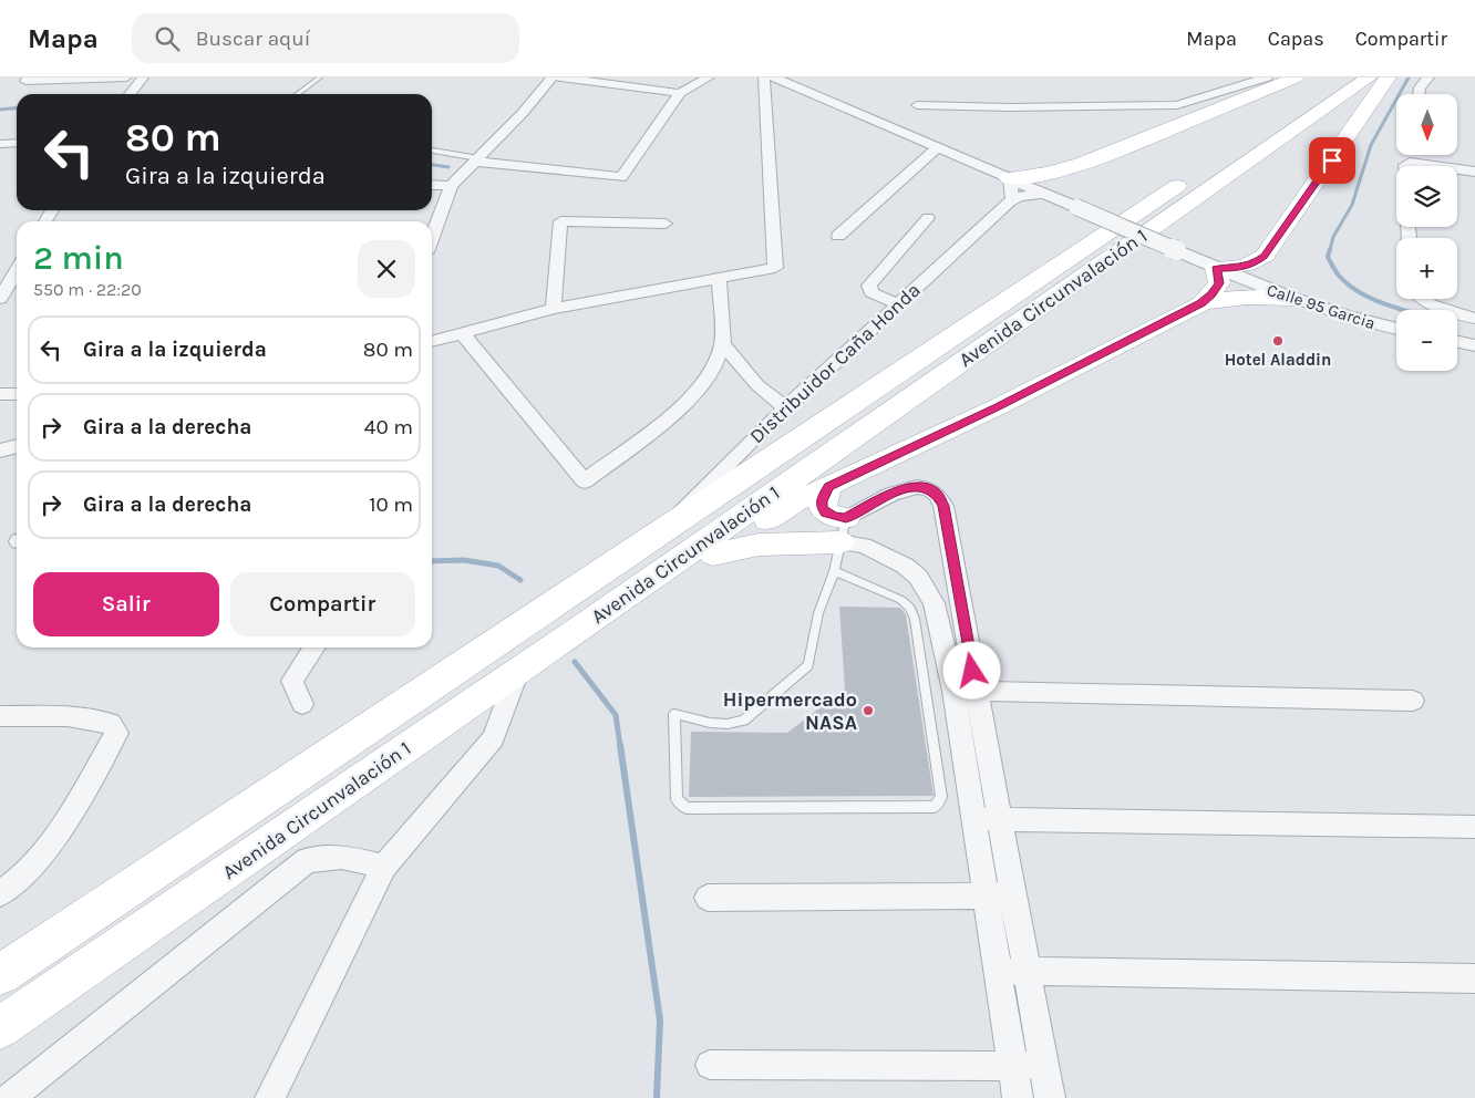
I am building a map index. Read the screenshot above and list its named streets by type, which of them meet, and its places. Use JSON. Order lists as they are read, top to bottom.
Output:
{
  "streets": {
    "main road": ["Avenida Circunvalación 1"],
    "street": ["Calle 95 Garcia", "Distribuidor Caña Honda"]
  },
  "crossings": [
    ["Avenida Circunvalación 1", "Distribuidor Caña Honda"],
    ["Calle 95 Garcia", "Distribuidor Caña Honda"]
  ],
  "places": ["Hotel Aladdin", "Hipermercado NASA"],
  "north": "bottom",
  "page": {
    "header": "Mapa",
    "search": "Buscar aquí",
    "nav": ["Mapa", "Capas", "Compartir"],
    "map_buttons": ["+", "−"],
    "turn": ["80 m", "Gira a la izquierda"],
    "heading": ["2 min", "550 m · 22:20"],
    "list": [
      {
        "name": "Gira a la izquierda",
        "value": "80 m"
      },
      {
        "name": "Gira a la derecha",
        "value": "40 m"
      },
      {
        "name": "Gira a la derecha",
        "value": "10 m"
      }
    ],
    "buttons": ["Salir", "Compartir"]
  }
}
